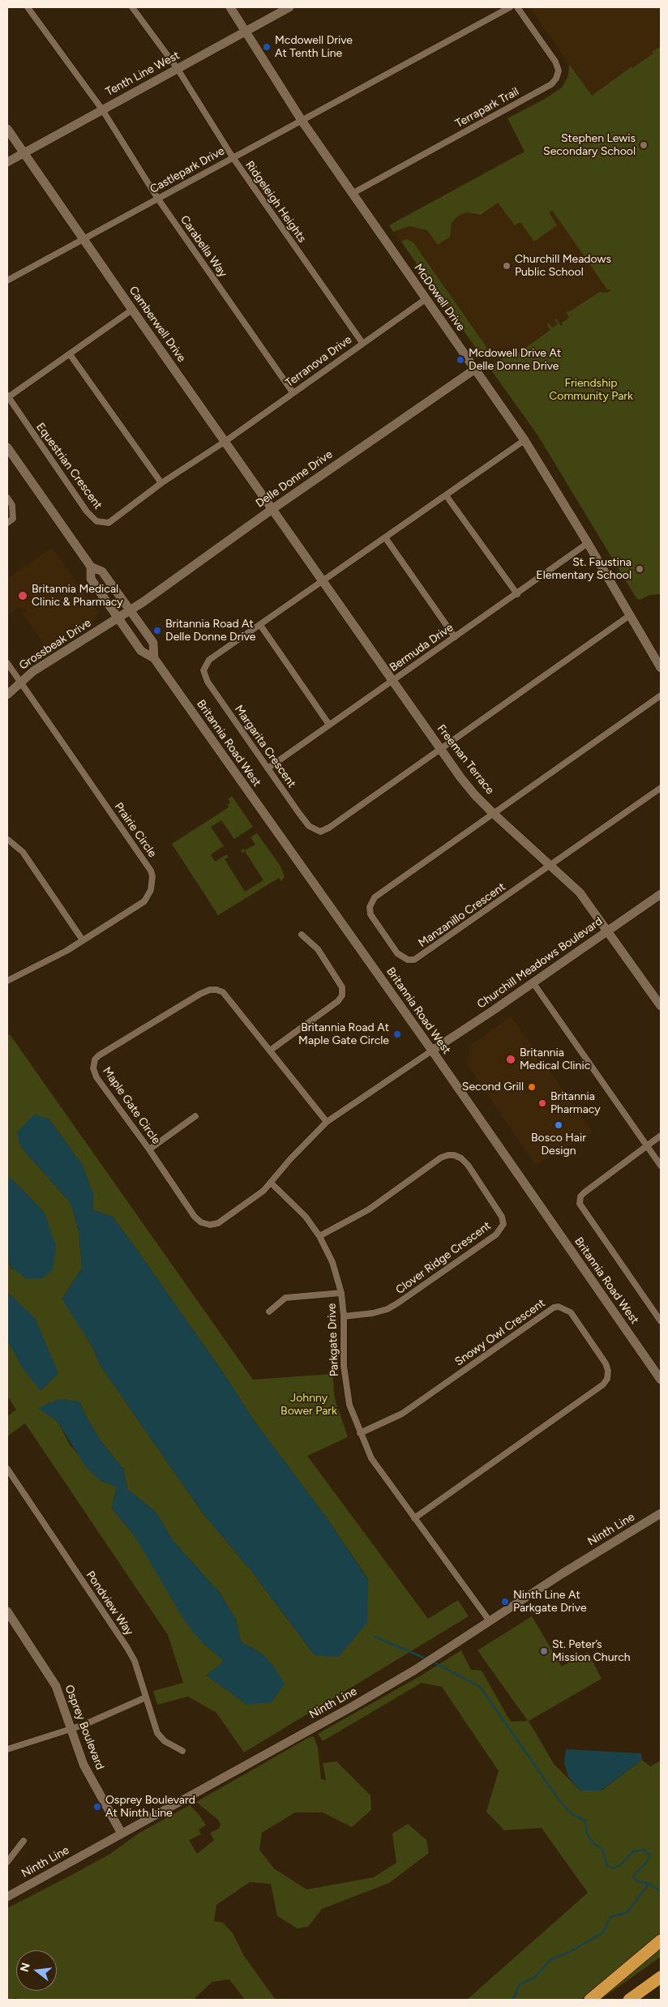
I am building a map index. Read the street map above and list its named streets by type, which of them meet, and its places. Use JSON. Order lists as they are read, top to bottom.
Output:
{
  "streets": {
    "street": [
      "Tenth Line West",
      "Terrapark Trail",
      "Castlepark Drive",
      "Ridgeleigh Heights",
      "Carabella Way",
      "McDowell Drive",
      "Camberwell Drive",
      "Terranova Drive",
      "Equestrian Crescent",
      "Delle Donne Drive",
      "Grossbeak Drive",
      "Bermuda Drive",
      "Britannia Road West",
      "Margarita Crescent",
      "Freeman Terrace",
      "Prairie Circle",
      "Manzanillo Crescent",
      "Churchill Meadows Boulevard",
      "Maple Gate Circle",
      "Clover Ridge Crescent",
      "Snowy Owl Crescent",
      "Parkgate Drive",
      "Ninth Line",
      "Pondview Way",
      "Osprey Boulevard"
    ]
  },
  "crossings": [
    ["Tenth Line West", "Ridgeleigh Heights"],
    ["Tenth Line West", "Carabella Way"],
    ["Tenth Line West", "McDowell Drive"],
    ["Tenth Line West", "Camberwell Drive"],
    ["Terrapark Trail", "McDowell Drive"],
    ["Castlepark Drive", "Ridgeleigh Heights"],
    ["Castlepark Drive", "Carabella Way"],
    ["Castlepark Drive", "McDowell Drive"],
    ["Castlepark Drive", "Camberwell Drive"],
    ["Ridgeleigh Heights", "Terranova Drive"],
    ["Carabella Way", "Terranova Drive"],
    ["McDowell Drive", "Terranova Drive"],
    ["McDowell Drive", "Delle Donne Drive"],
    ["McDowell Drive", "Bermuda Drive"],
    ["Camberwell Drive", "Terranova Drive"],
    ["Camberwell Drive", "Equestrian Crescent"],
    ["Camberwell Drive", "Delle Donne Drive"],
    ["Camberwell Drive", "Freeman Terrace"],
    ["Terranova Drive", "Equestrian Crescent"],
    ["Delle Donne Drive", "Grossbeak Drive"],
    ["Delle Donne Drive", "Britannia Road West"],
    ["Delle Donne Drive", "Freeman Terrace"],
    ["Grossbeak Drive", "Britannia Road West"],
    ["Grossbeak Drive", "Prairie Circle"],
    ["Bermuda Drive", "Margarita Crescent"],
    ["Bermuda Drive", "Freeman Terrace"],
    ["Britannia Road West", "Churchill Meadows Boulevard"],
    ["Britannia Road West", "Maple Gate Circle"],
    ["Margarita Crescent", "Freeman Terrace"],
    ["Freeman Terrace", "Manzanillo Crescent"],
    ["Freeman Terrace", "Churchill Meadows Boulevard"],
    ["Churchill Meadows Boulevard", "Maple Gate Circle"],
    ["Maple Gate Circle", "Parkgate Drive"],
    ["Clover Ridge Crescent", "Parkgate Drive"],
    ["Snowy Owl Crescent", "Parkgate Drive"],
    ["Parkgate Drive", "Ninth Line"],
    ["Ninth Line", "Osprey Boulevard"]
  ],
  "parks": ["Friendship Community Park", "Johnny Bower Park"],
  "places": [
    "Mcdowell Drive At Tenth Line",
    "Stephen Lewis Secondary School",
    "Churchill Meadows Public School",
    "Mcdowell Drive At Delle Donne Drive",
    "St. Faustina Elementary School",
    "Britannia Medical Clinic & Pharmacy",
    "Britannia Road At Delle Donne Drive",
    "Britannia Road At Maple Gate Circle",
    "Britannia Medical Clinic",
    "Second Grill",
    "Britannia Pharmacy",
    "Bosco Hair Design",
    "Ninth Line At Parkgate Drive",
    "St. Peter’s Mission Church",
    "Osprey Boulevard At Ninth Line"
  ],
  "north": "left"
}
